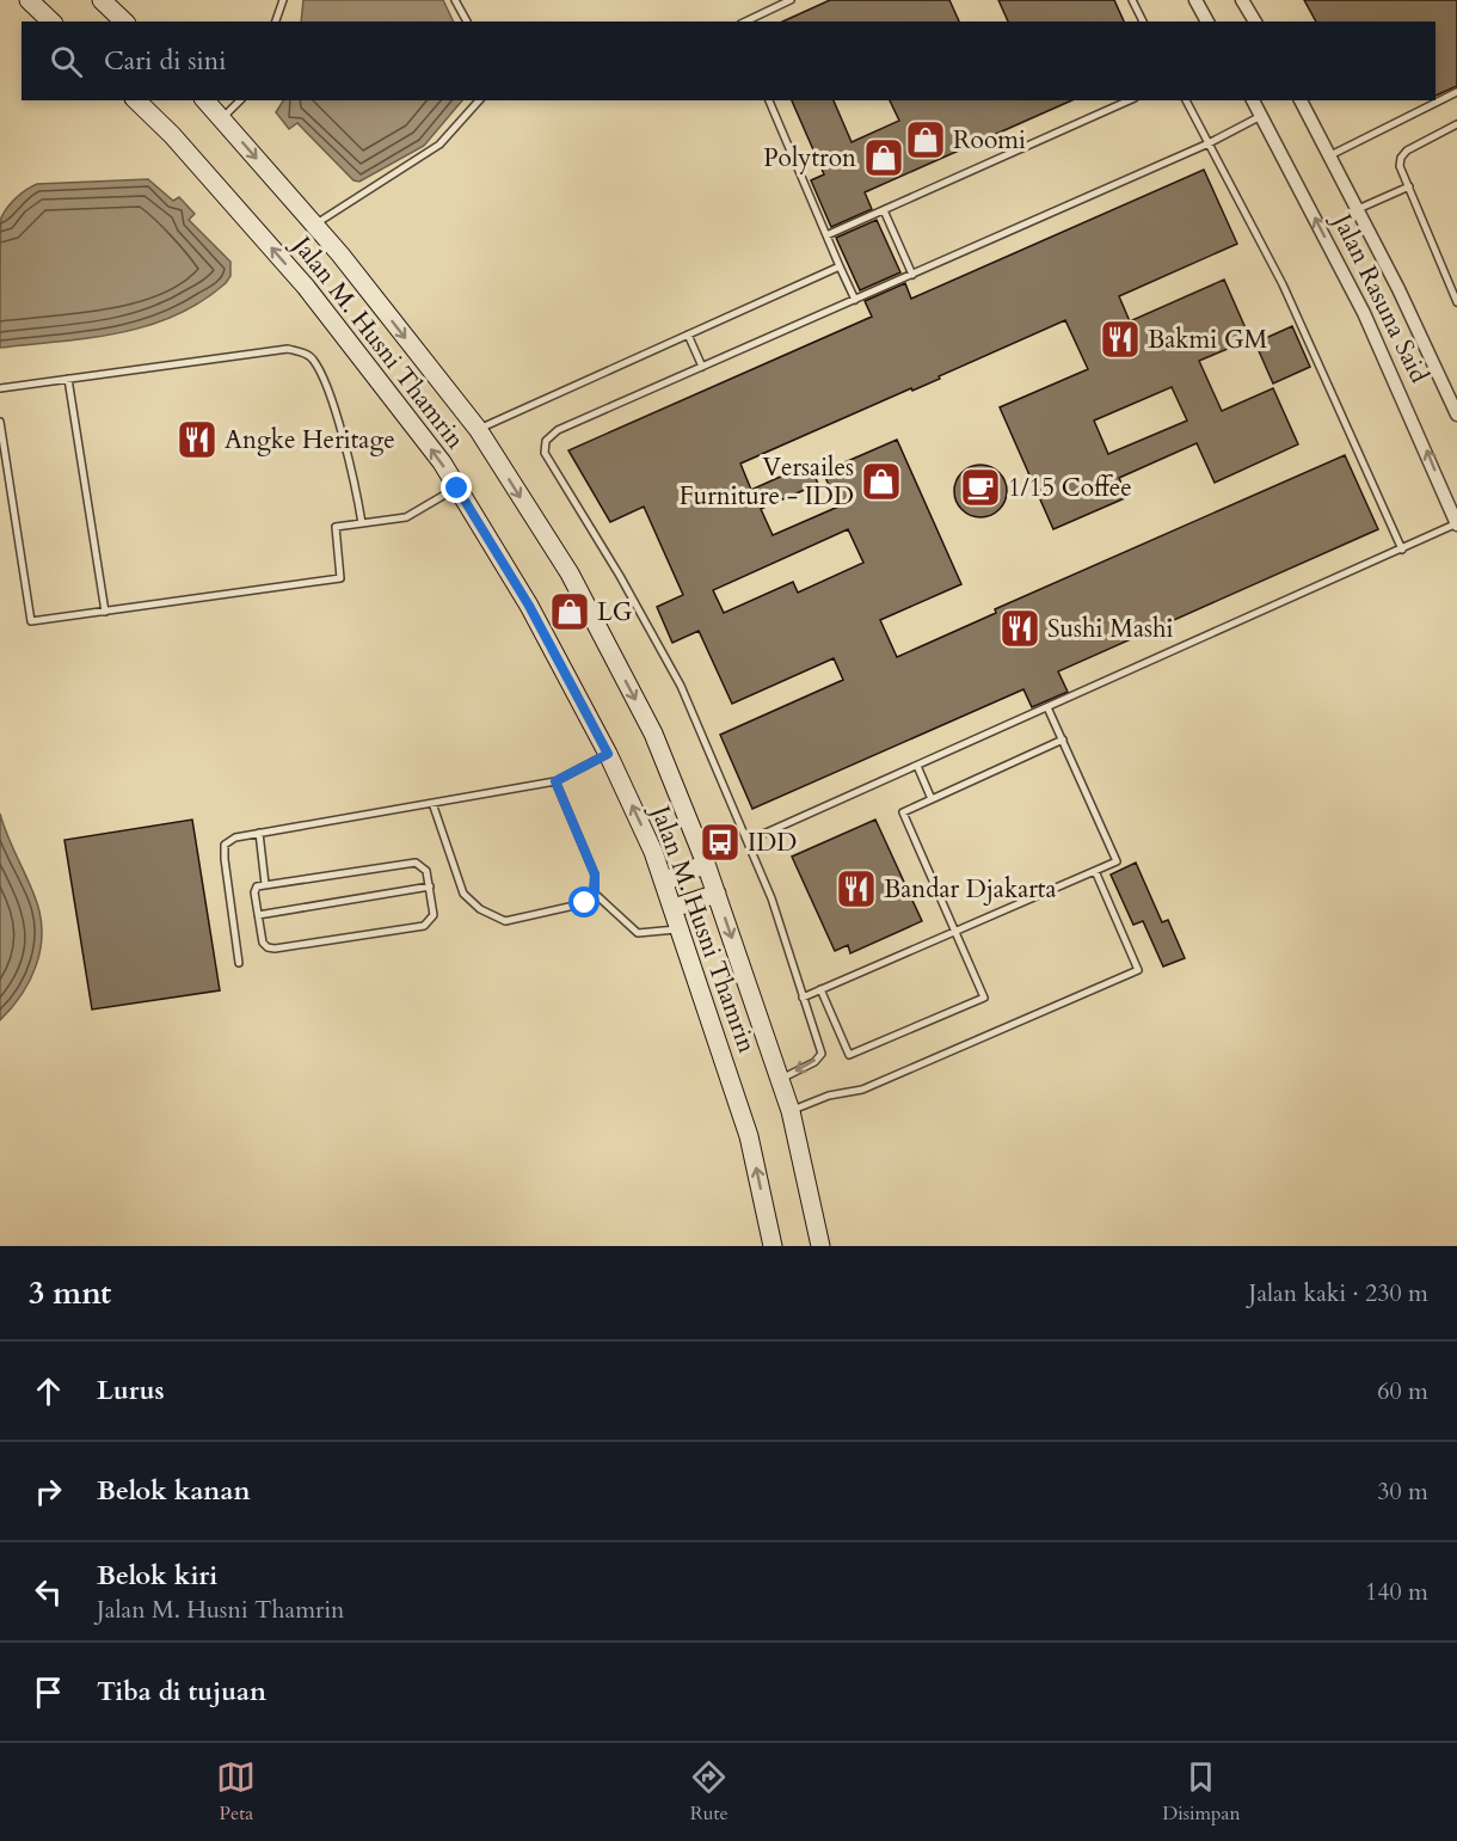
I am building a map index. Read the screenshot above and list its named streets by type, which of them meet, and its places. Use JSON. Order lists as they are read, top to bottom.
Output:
{
  "streets": {
    "main road": ["Jalan M. Husni Thamrin"],
    "street": ["Jalan Rasuna Said"]
  },
  "places": {
    "shop": [
      "Roomi",
      "Polytron",
      "Versailes Furniture - IDD",
      "LG"
    ],
    "restaurant": [
      "Bakmi GM",
      "Angke Heritage",
      "Sushi Mashi",
      "Bandar Djakarta"
    ],
    "cafe": ["1/15 Coffee"],
    "bus stop": ["IDD"]
  },
  "page": {
    "search": "Cari di sini",
    "heading": ["3 mnt", "Jalan kaki · 230 m"],
    "list": [
      ["Lurus", "60 m"],
      ["Belok kanan", "30 m"],
      ["Belok kiri", "Jalan M. Husni Thamrin", "140 m"],
      "Tiba di tujuan"
    ],
    "nav": ["Peta", "Rute", "Disimpan"]
  }
}
